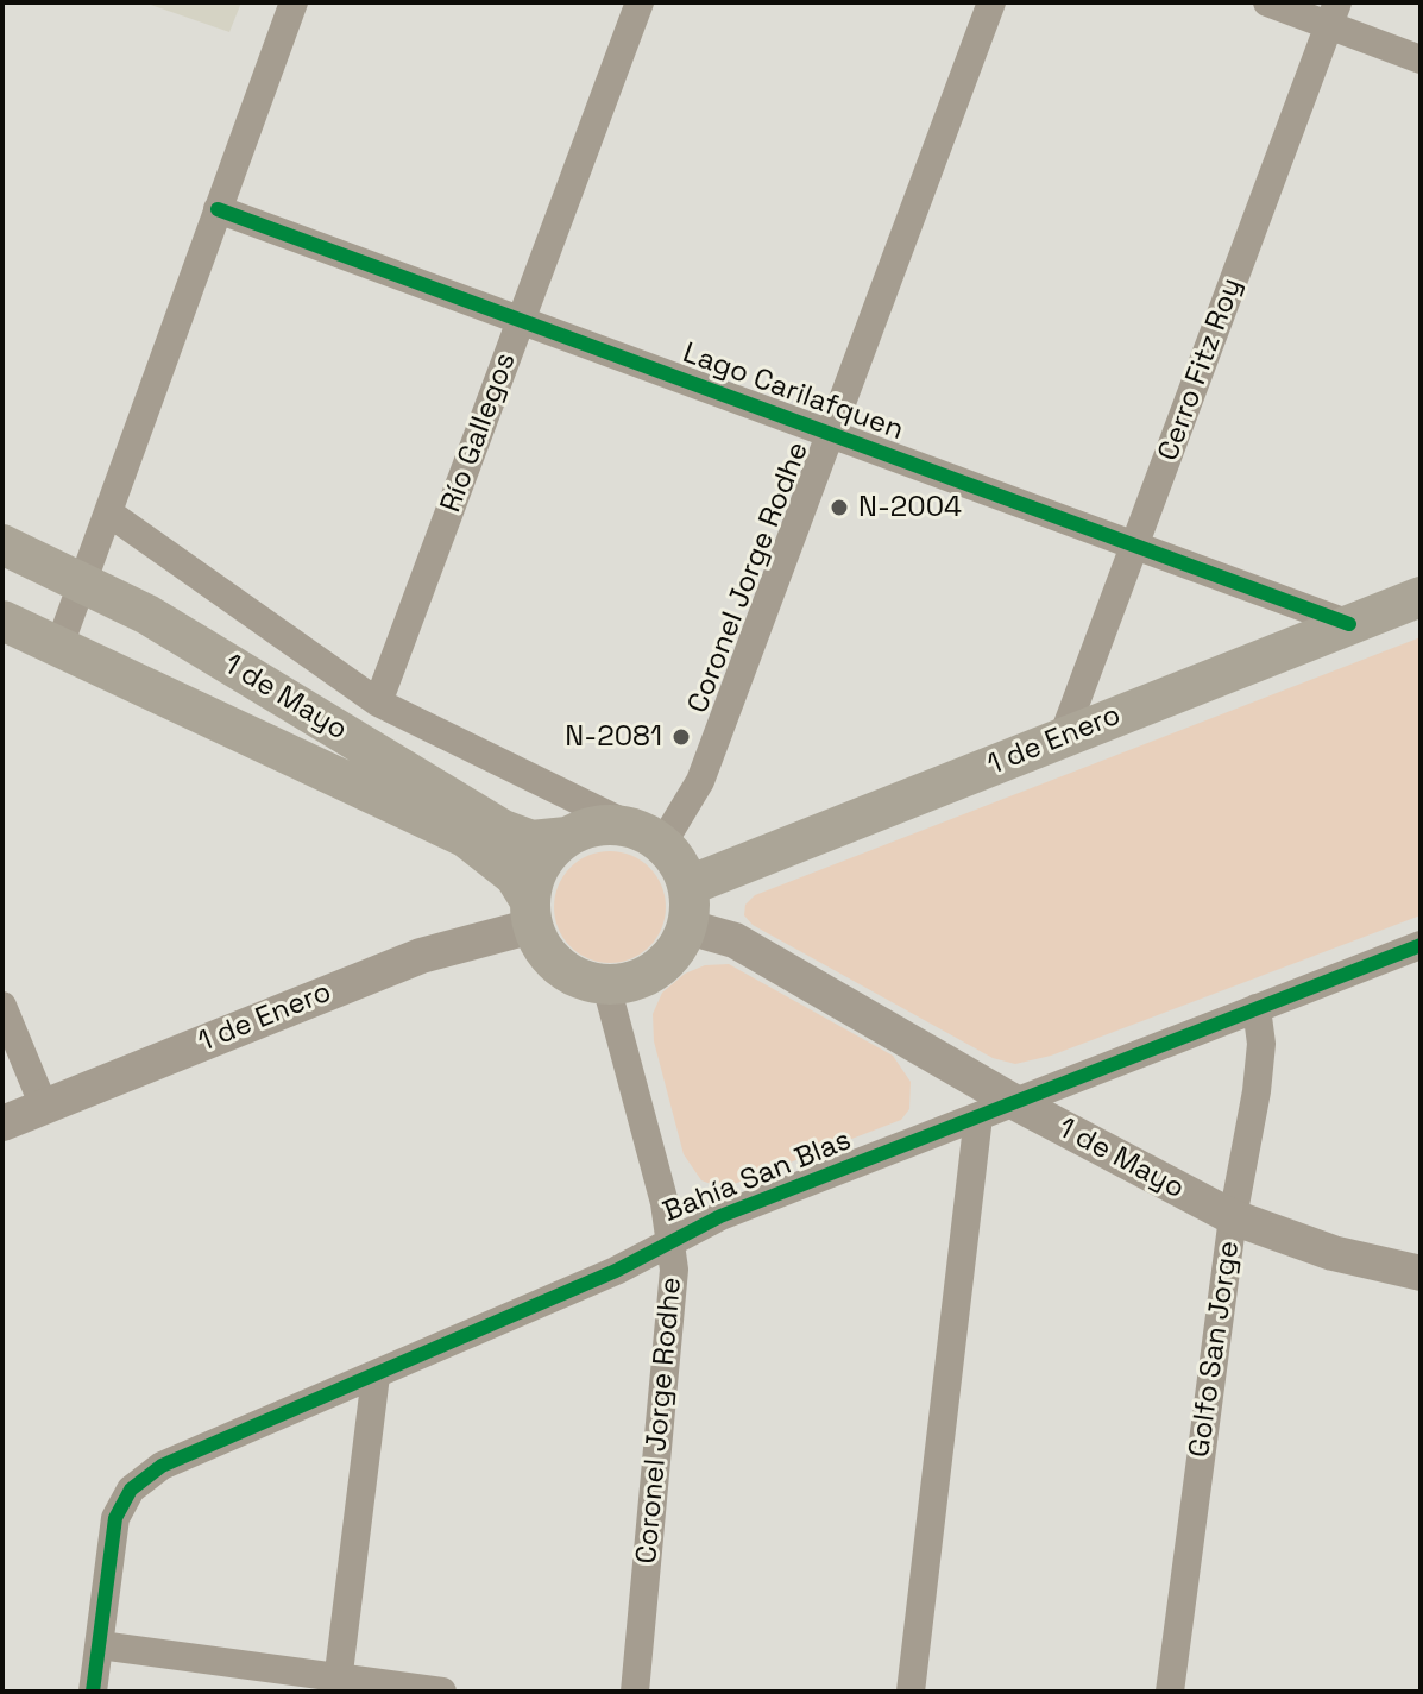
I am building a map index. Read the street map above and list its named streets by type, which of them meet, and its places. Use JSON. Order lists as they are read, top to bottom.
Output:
{
  "streets": {
    "main road": ["1 de Mayo", "1 de Enero"],
    "street": [
      "Cerro Fitz Roy",
      "Lago Carilafquen",
      "Río Gallegos",
      "Coronel Jorge Rodhe",
      "Bahía San Blas",
      "Golfo San Jorge"
    ]
  },
  "crossings": [
    ["Cerro Fitz Roy", "Lago Carilafquen"],
    ["Cerro Fitz Roy", "1 de Enero"],
    ["Lago Carilafquen", "Río Gallegos"],
    ["Lago Carilafquen", "Coronel Jorge Rodhe"],
    ["Lago Carilafquen", "1 de Enero"],
    ["Río Gallegos", "1 de Mayo"],
    ["Coronel Jorge Rodhe", "1 de Mayo"],
    ["Coronel Jorge Rodhe", "1 de Enero"],
    ["Coronel Jorge Rodhe", "Bahía San Blas"],
    ["1 de Mayo", "1 de Enero"],
    ["1 de Mayo", "Bahía San Blas"],
    ["1 de Mayo", "Golfo San Jorge"],
    ["Bahía San Blas", "Golfo San Jorge"]
  ],
  "places": ["N-2004", "N-2081"]
}
